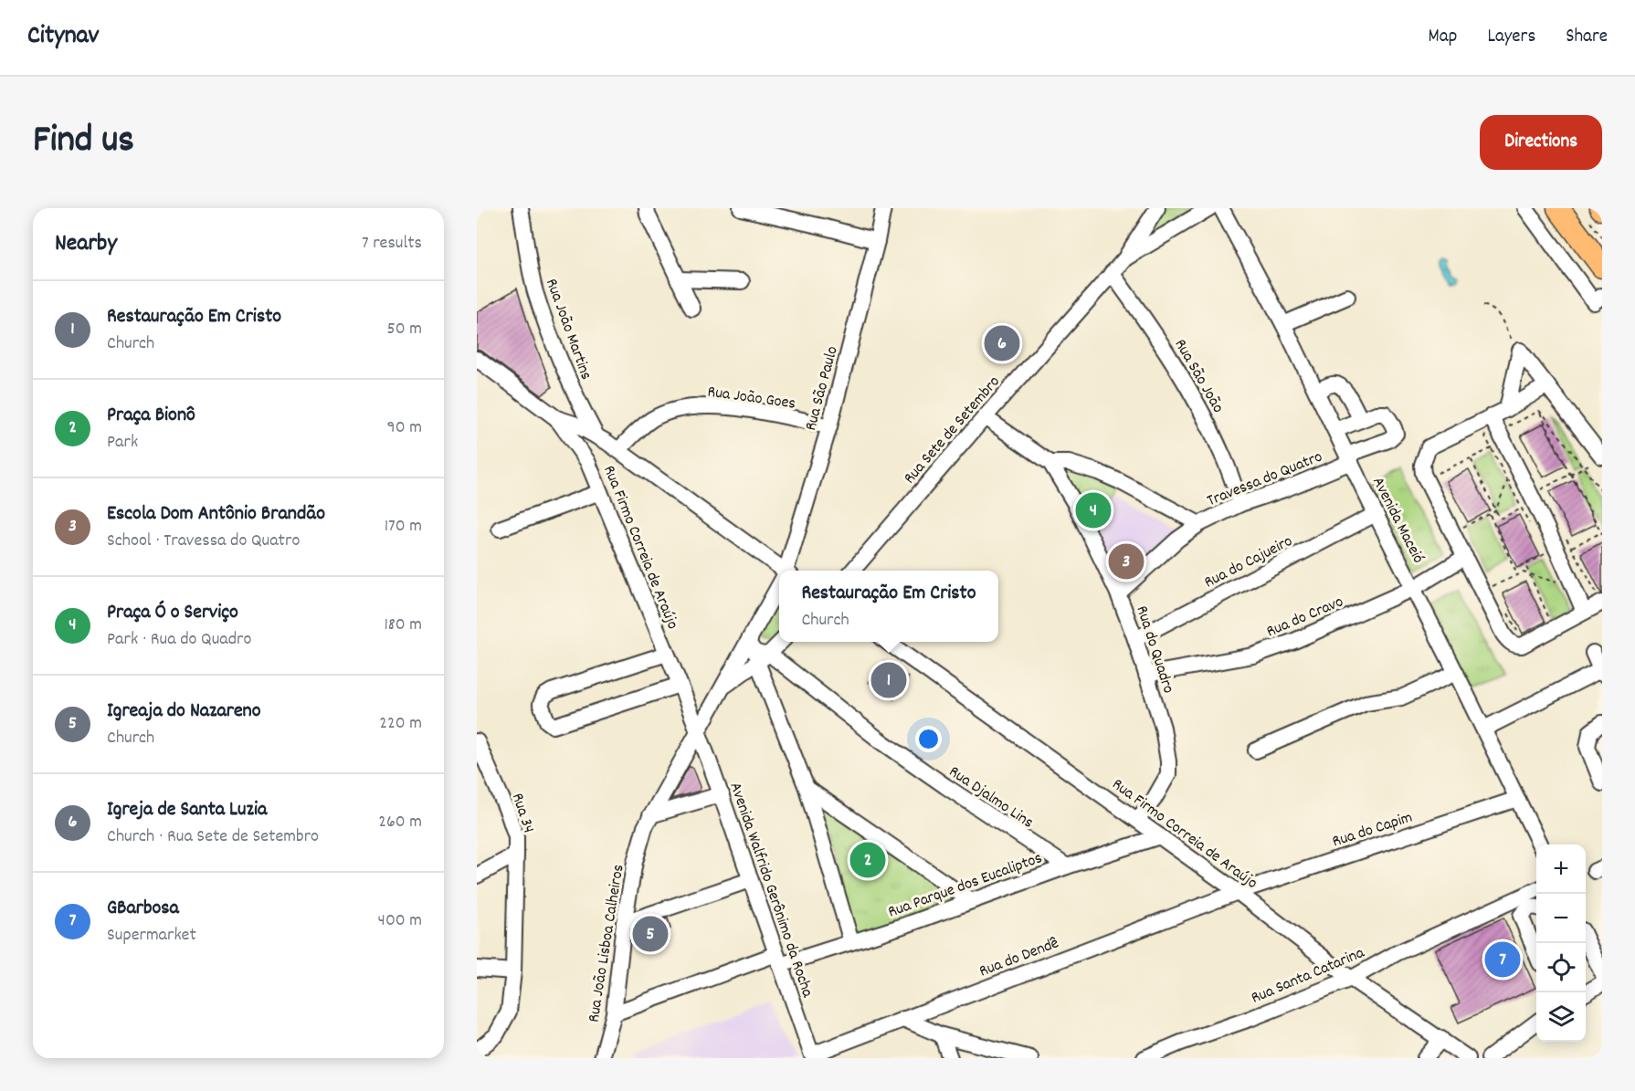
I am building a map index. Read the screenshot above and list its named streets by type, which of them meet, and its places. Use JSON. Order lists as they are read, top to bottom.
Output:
{
  "streets": {
    "street": [
      "Rua João Martins",
      "Rua São João",
      "Rua São Paulo",
      "Rua João Goes",
      "Rua Sete de Setembro",
      "Travessa do Quatro",
      "Avenida Maceió",
      "Rua Firmo Correia de Araújo",
      "Rua do Cajueiro",
      "Rua do Cravo",
      "Rua do Quadro",
      "Rua Djalmo Lins",
      "Rua 34",
      "Rua do Capim",
      "Rua Parque dos Eucaliptos",
      "Avenida Walfrido Gerônimo da Rocha",
      "Rua João Lisboa Calheiros",
      "Rua do Dendê",
      "Rua Santa Catarina"
    ]
  },
  "crossings": [
    ["Rua João Martins", "Rua João Goes"],
    ["Rua João Martins", "Rua Firmo Correia de Araújo"],
    ["Rua São João", "Rua Sete de Setembro"],
    ["Rua São João", "Travessa do Quatro"],
    ["Rua São Paulo", "Rua João Goes"],
    ["Rua São Paulo", "Rua Djalmo Lins"],
    ["Rua São Paulo", "Rua João Lisboa Calheiros"],
    ["Rua João Goes", "Rua Firmo Correia de Araújo"],
    ["Travessa do Quatro", "Avenida Maceió"],
    ["Travessa do Quatro", "Rua do Quadro"],
    ["Avenida Maceió", "Rua do Cajueiro"],
    ["Avenida Maceió", "Rua do Cravo"],
    ["Avenida Maceió", "Rua do Capim"],
    ["Rua Firmo Correia de Araújo", "Rua do Quadro"],
    ["Rua Firmo Correia de Araújo", "Rua do Capim"],
    ["Rua Firmo Correia de Araújo", "Rua Parque dos Eucaliptos"],
    ["Rua Firmo Correia de Araújo", "Avenida Walfrido Gerônimo da Rocha"],
    ["Rua Firmo Correia de Araújo", "Rua João Lisboa Calheiros"],
    ["Rua Firmo Correia de Araújo", "Rua do Dendê"],
    ["Rua Firmo Correia de Araújo", "Rua Santa Catarina"],
    ["Rua do Cajueiro", "Rua do Quadro"],
    ["Rua do Cravo", "Rua do Quadro"],
    ["Rua Djalmo Lins", "Rua Parque dos Eucaliptos"],
    ["Rua do Capim", "Rua do Dendê"],
    ["Rua Parque dos Eucaliptos", "Avenida Walfrido Gerônimo da Rocha"],
    ["Rua Parque dos Eucaliptos", "Rua João Lisboa Calheiros"],
    ["Avenida Walfrido Gerônimo da Rocha", "Rua João Lisboa Calheiros"],
    ["Avenida Walfrido Gerônimo da Rocha", "Rua do Dendê"]
  ],
  "page": {
    "header": "Citynav",
    "nav": ["Map", "Layers", "Share"],
    "title": "Find us",
    "buttons": "Directions",
    "heading": ["Nearby", "7 results"],
    "list": [
      {
        "mark": "1",
        "name": "Restauração Em Cristo",
        "note": "Church",
        "value": "50 m"
      },
      {
        "mark": "2",
        "name": "Praça Bionô",
        "note": "Park",
        "value": "90 m"
      },
      {
        "mark": "3",
        "name": "Escola Dom Antônio Brandão",
        "note": "School · Travessa do Quatro",
        "value": "170 m"
      },
      {
        "mark": "4",
        "name": "Praça Ó o Serviço",
        "note": "Park · Rua do Quadro",
        "value": "180 m"
      },
      {
        "mark": "5",
        "name": "Igreaja do Nazareno",
        "note": "Church",
        "value": "220 m"
      },
      {
        "mark": "6",
        "name": "Igreja de Santa Luzia",
        "note": "Church · Rua Sete de Setembro",
        "value": "260 m"
      },
      {
        "mark": "7",
        "name": "GBarbosa",
        "note": "Supermarket",
        "value": "400 m"
      }
    ],
    "pins": [
      "6",
      "4",
      "3",
      "1",
      "2",
      "5",
      "7"
    ],
    "popup": ["Restauração Em Cristo", "Church"],
    "map_buttons": ["+", "−"]
  }
}
